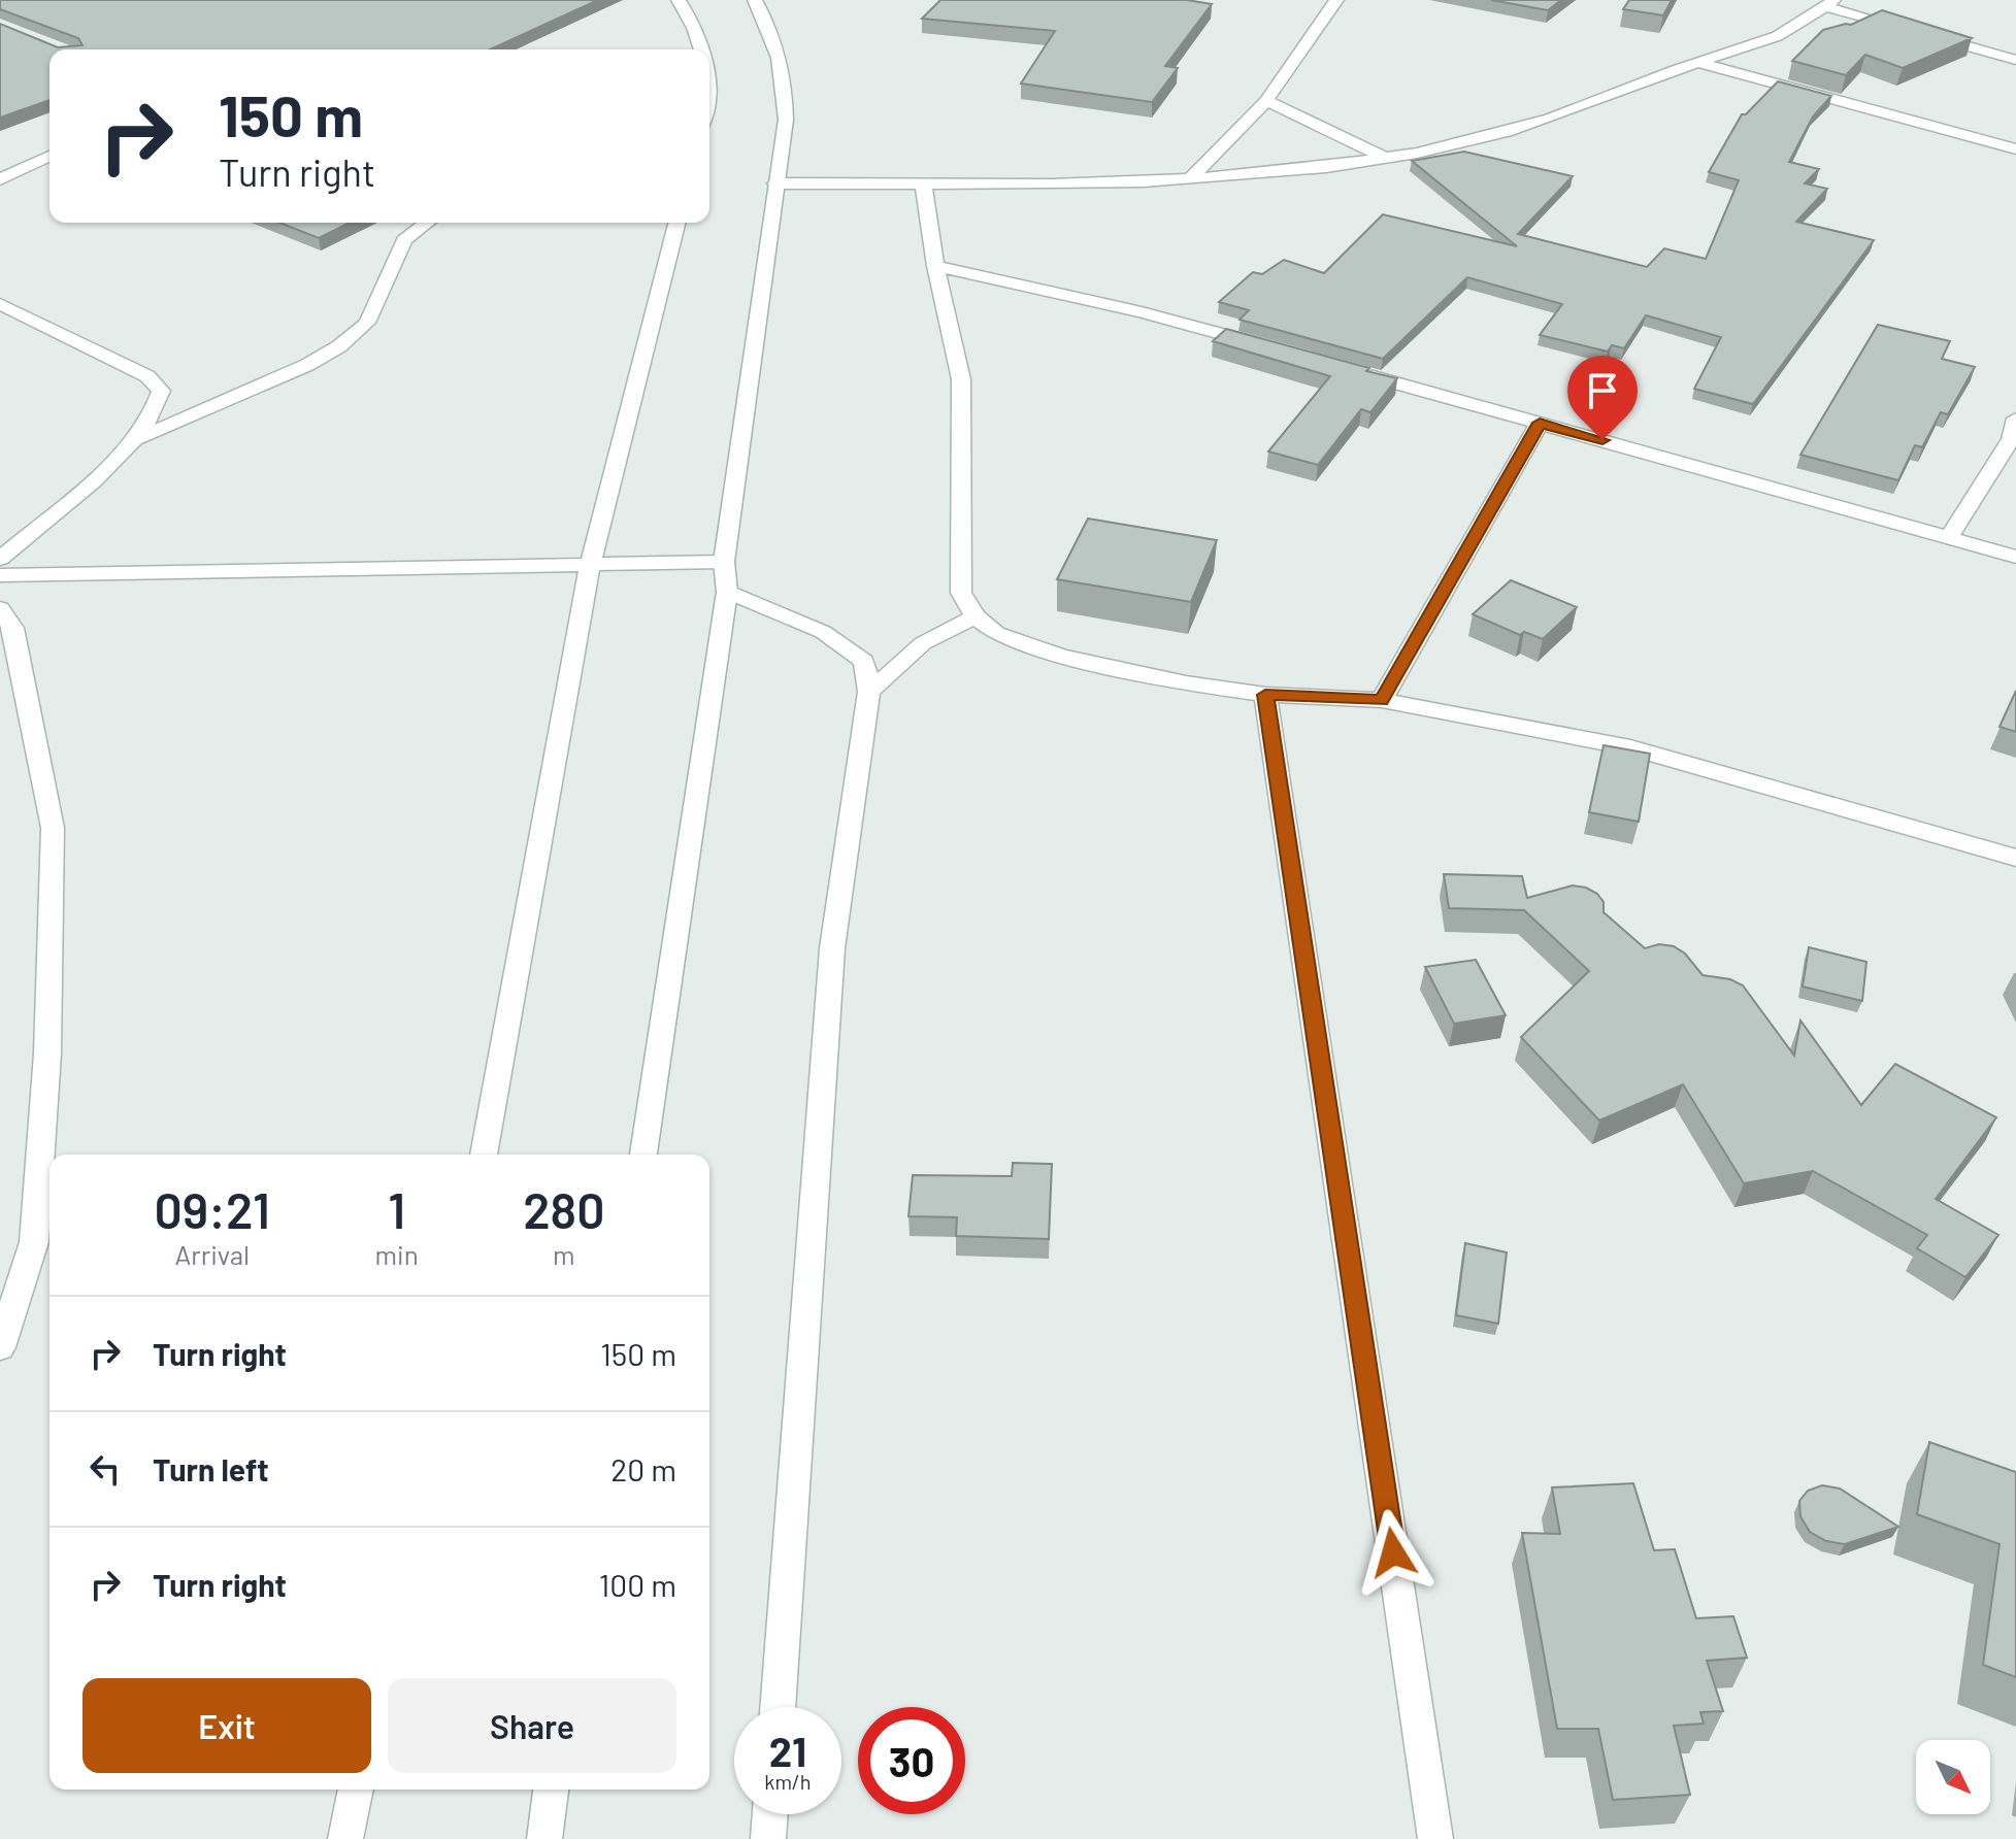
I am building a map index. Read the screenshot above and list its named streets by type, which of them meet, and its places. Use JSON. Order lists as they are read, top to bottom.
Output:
{
  "north": "bottom right",
  "page": {
    "turn": ["150 m", "Turn right"],
    "eta": [
      "09:21",
      "Arrival",
      "1",
      "min",
      "280",
      "m"
    ],
    "list": [
      {
        "name": "Turn right",
        "value": "150 m"
      },
      {
        "name": "Turn left",
        "value": "20 m"
      },
      {
        "name": "Turn right",
        "value": "100 m"
      }
    ],
    "buttons": ["Exit", "Share"],
    "speed": "21 km/h",
    "limit": "30"
  }
}
